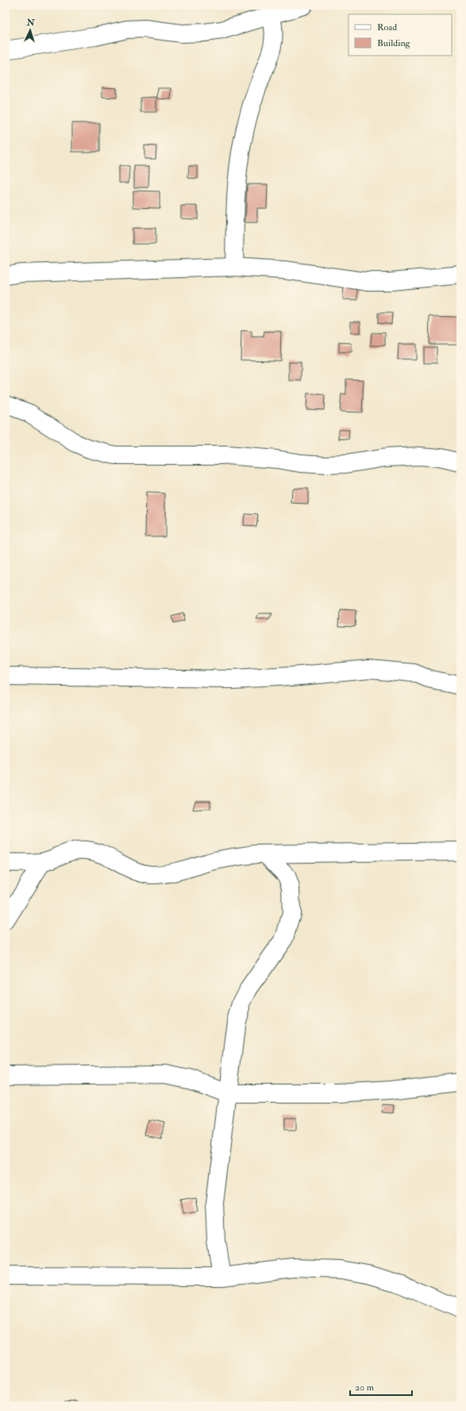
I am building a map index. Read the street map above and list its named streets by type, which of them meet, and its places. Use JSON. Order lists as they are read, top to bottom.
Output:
{
  "legend": ["Road", "Building"],
  "scale_bar": "20 m",
  "north": "top"
}
